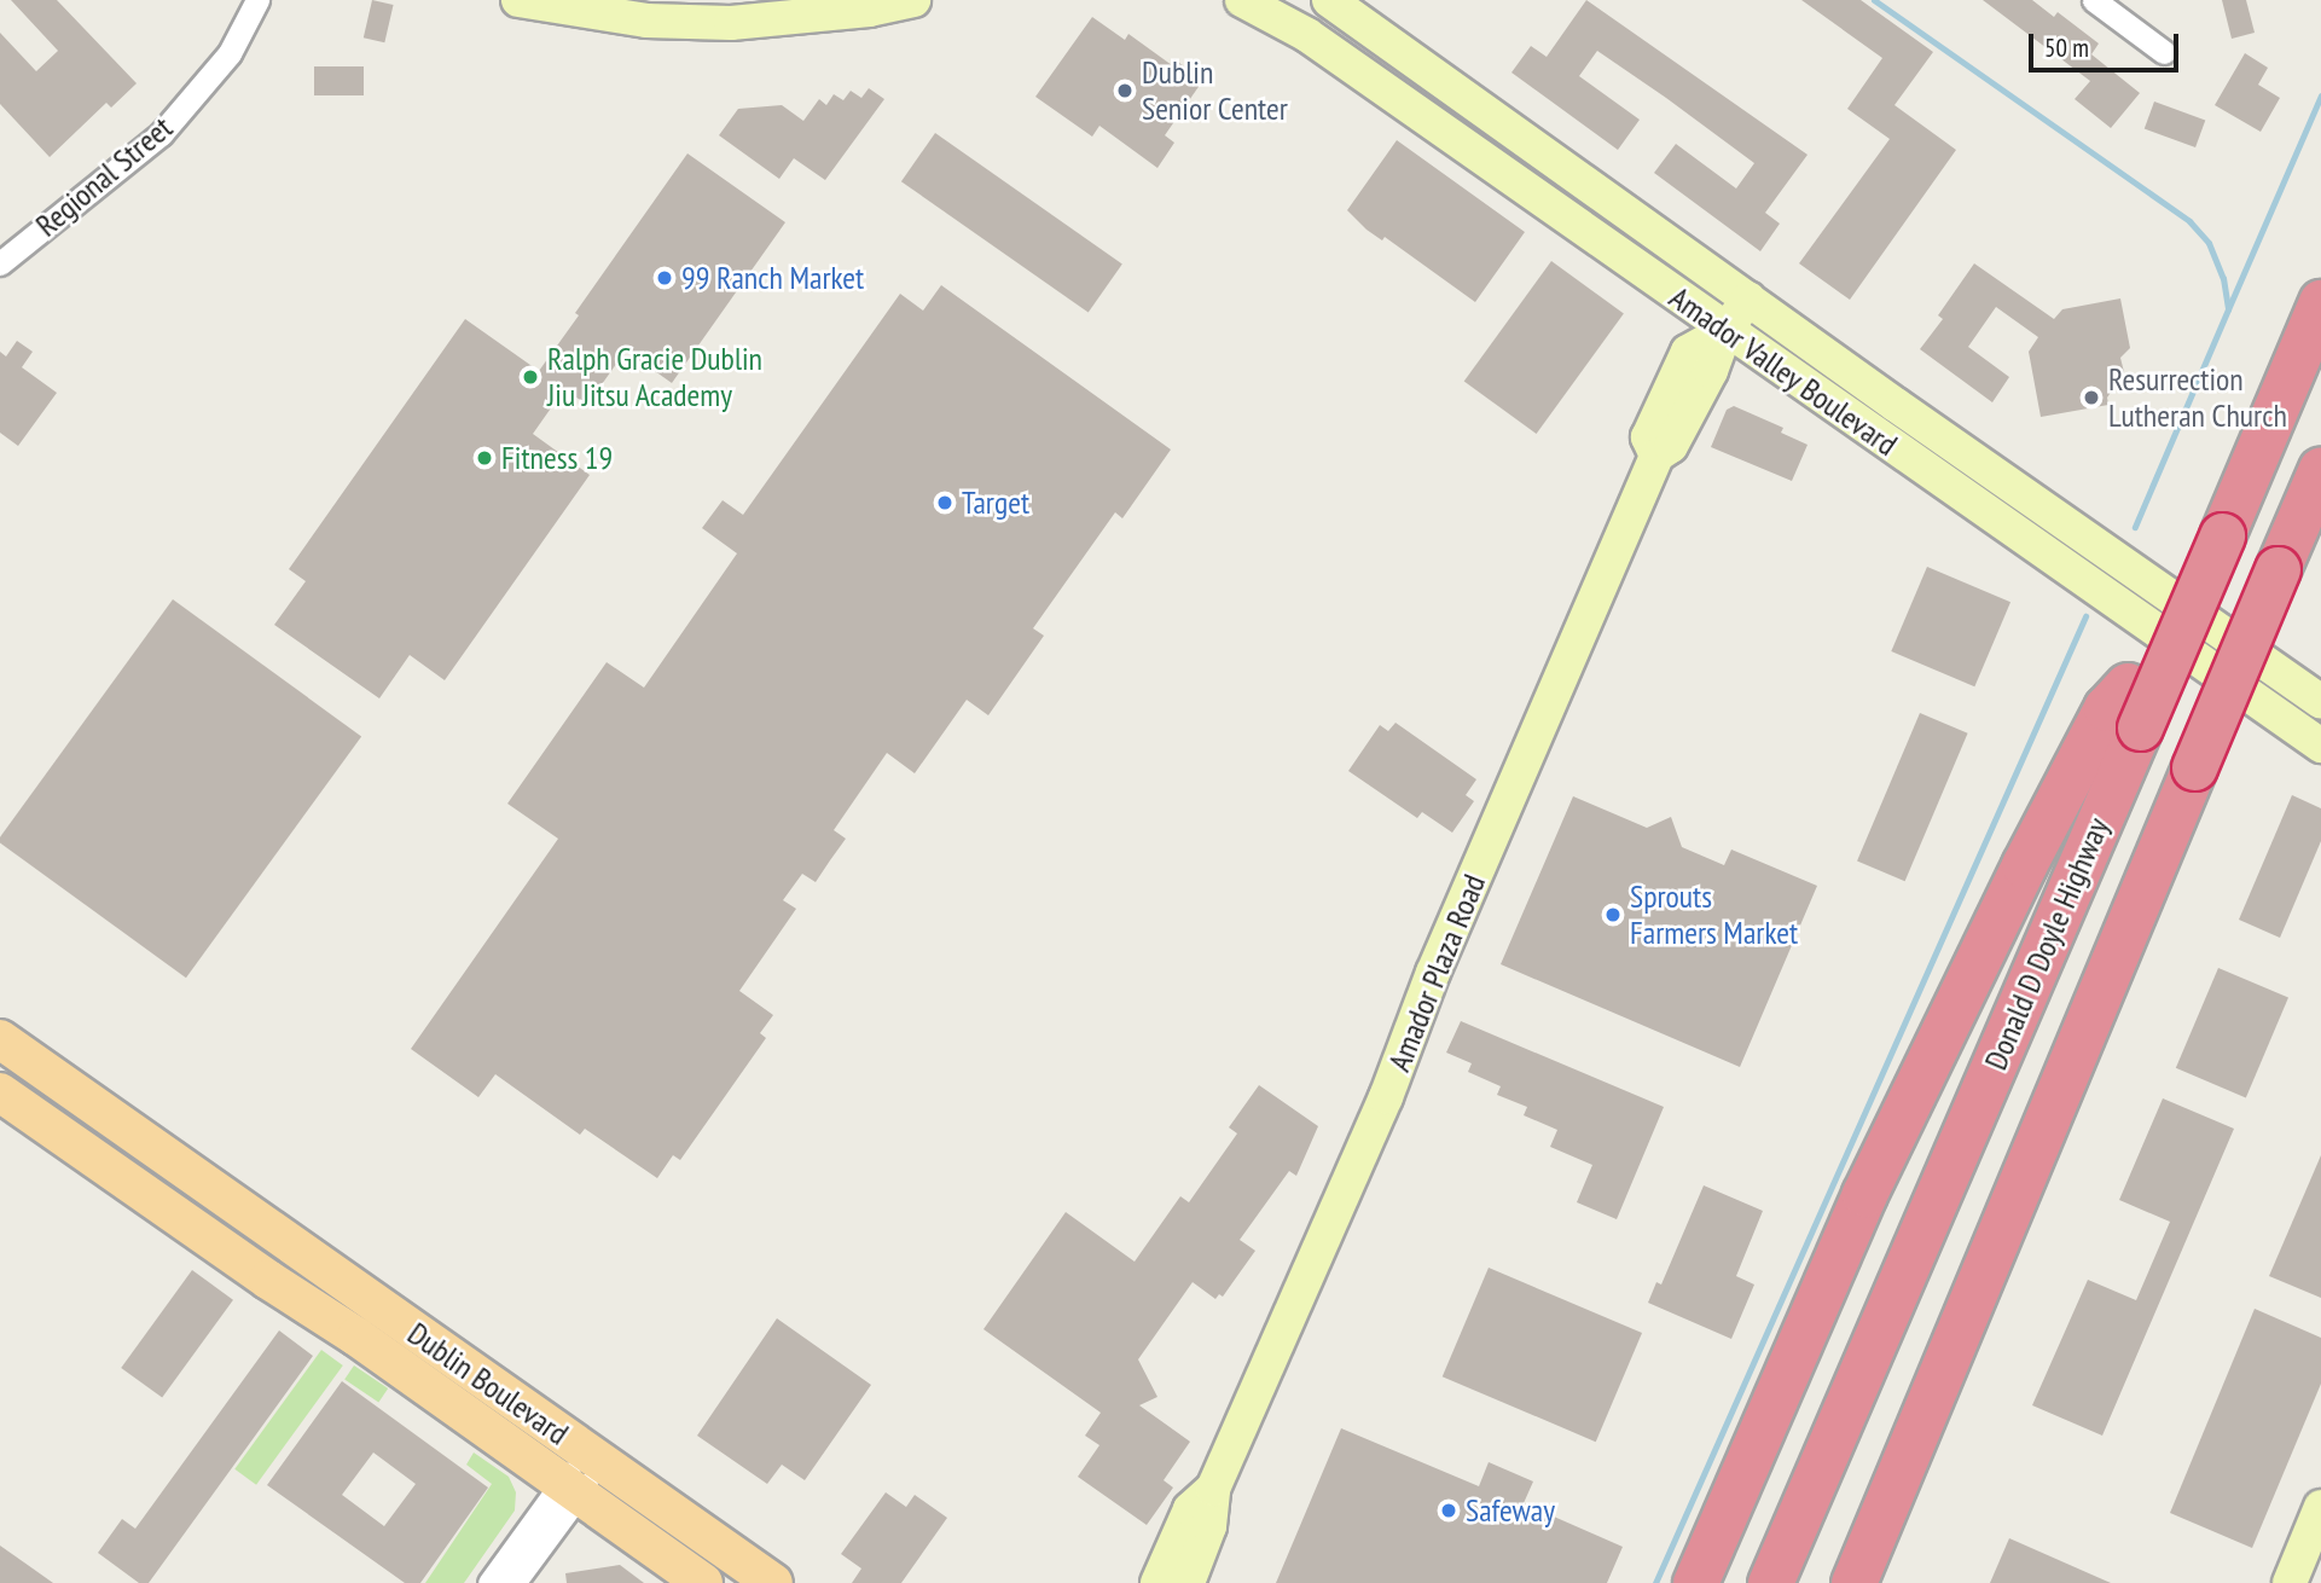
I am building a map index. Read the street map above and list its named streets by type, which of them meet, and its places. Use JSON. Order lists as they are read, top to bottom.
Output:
{
  "streets": {
    "highway": ["Donald D Doyle Highway"],
    "main road": ["Dublin Boulevard"],
    "street": ["Regional Street", "Amador Valley Boulevard", "Amador Plaza Road"]
  },
  "crossings": [
    ["Amador Valley Boulevard", "Amador Plaza Road"]
  ],
  "places": [
    "Dublin Senior Center",
    "99 Ranch Market",
    "Ralph Gracie Dublin Jiu Jitsu Academy",
    "Resurrection Lutheran Church",
    "Fitness 19",
    "Target",
    "Sprouts Farmers Market",
    "Safeway"
  ],
  "scale_bar": "50 m"
}
